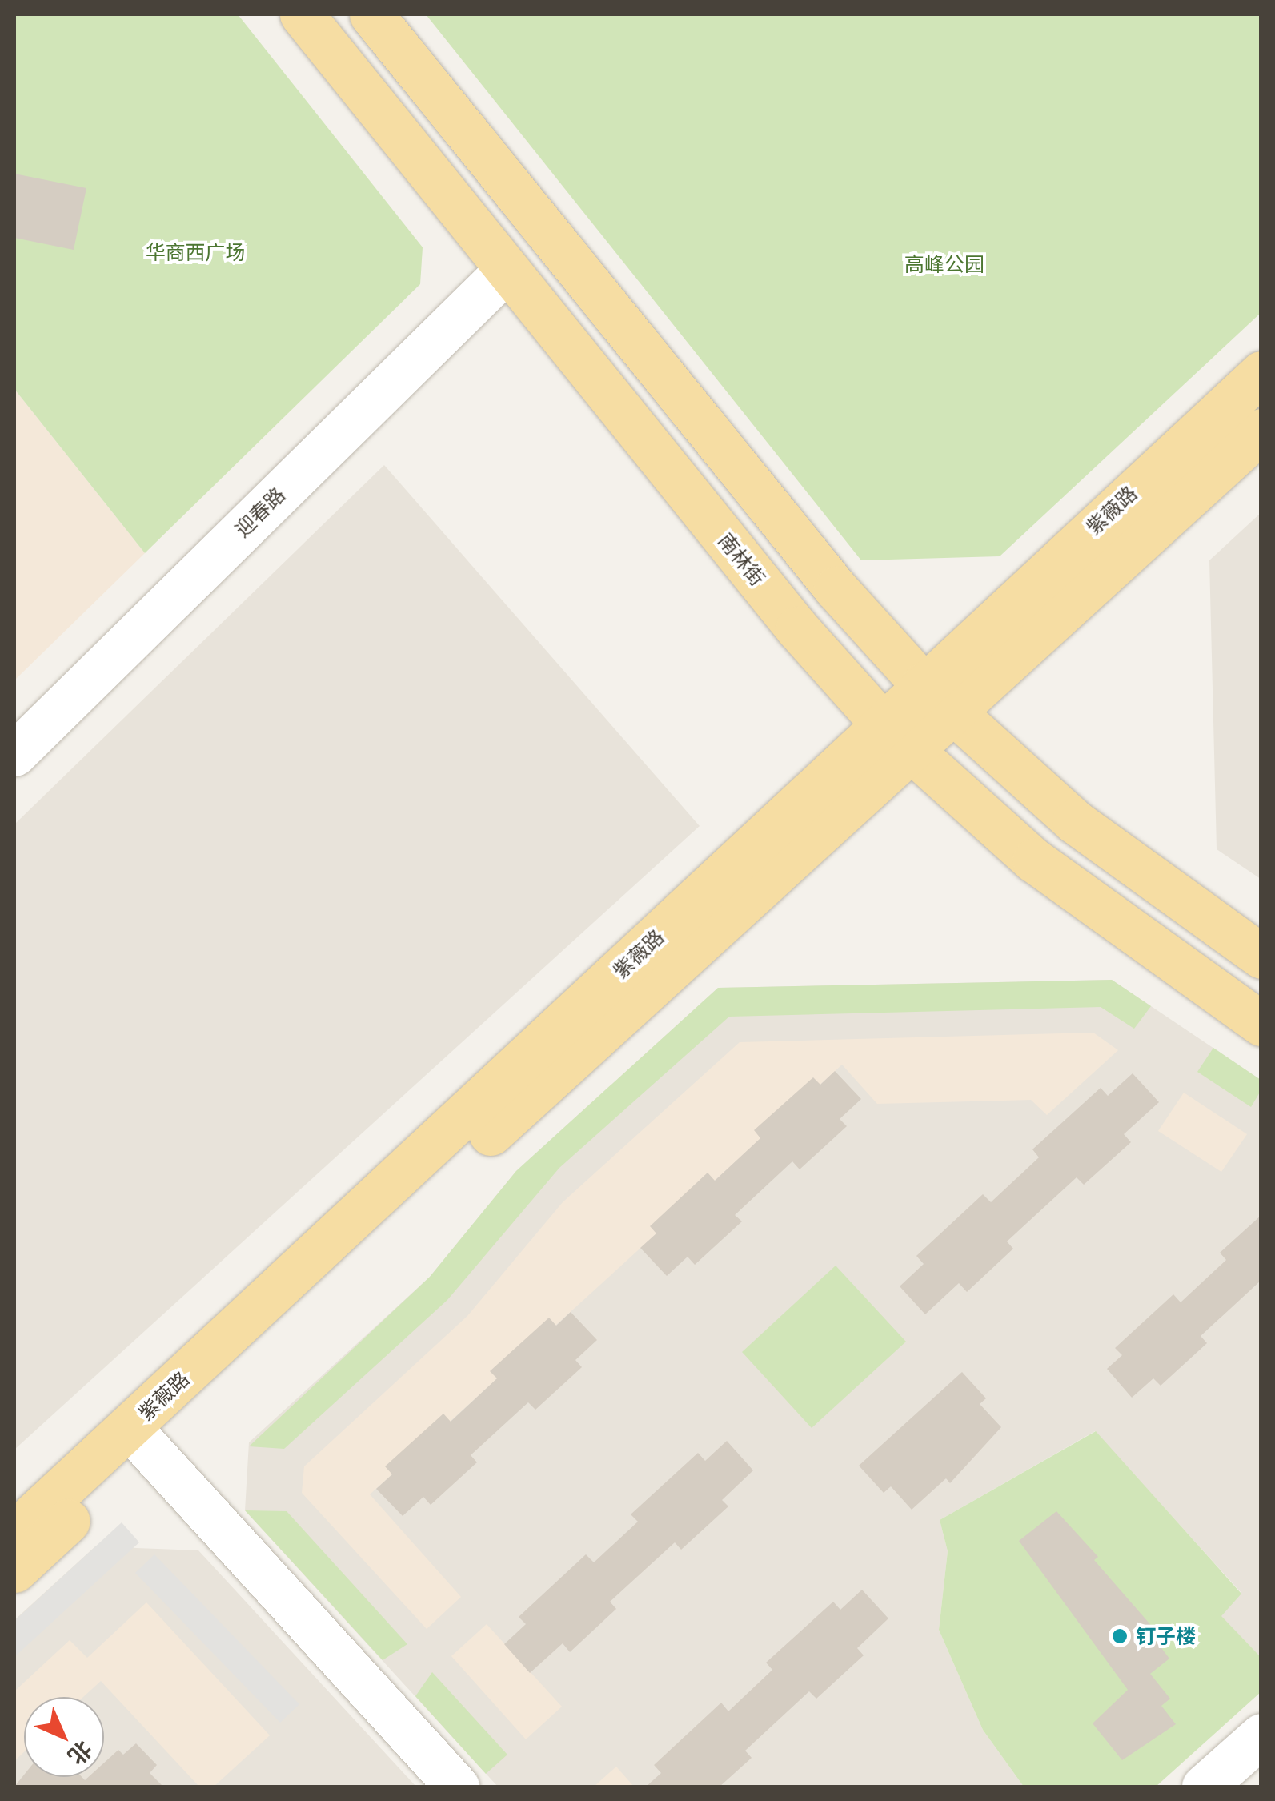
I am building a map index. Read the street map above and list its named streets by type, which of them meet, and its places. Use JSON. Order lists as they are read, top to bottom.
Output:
{
  "streets": {
    "main road": ["紫薇路", "南林街"],
    "street": ["迎春路"]
  },
  "crossings": [
    ["紫薇路", "南林街"],
    ["迎春路", "南林街"]
  ],
  "parks": ["华商西广场", "高峰公园"],
  "places": ["钉子楼"],
  "north": "bottom right"
}
